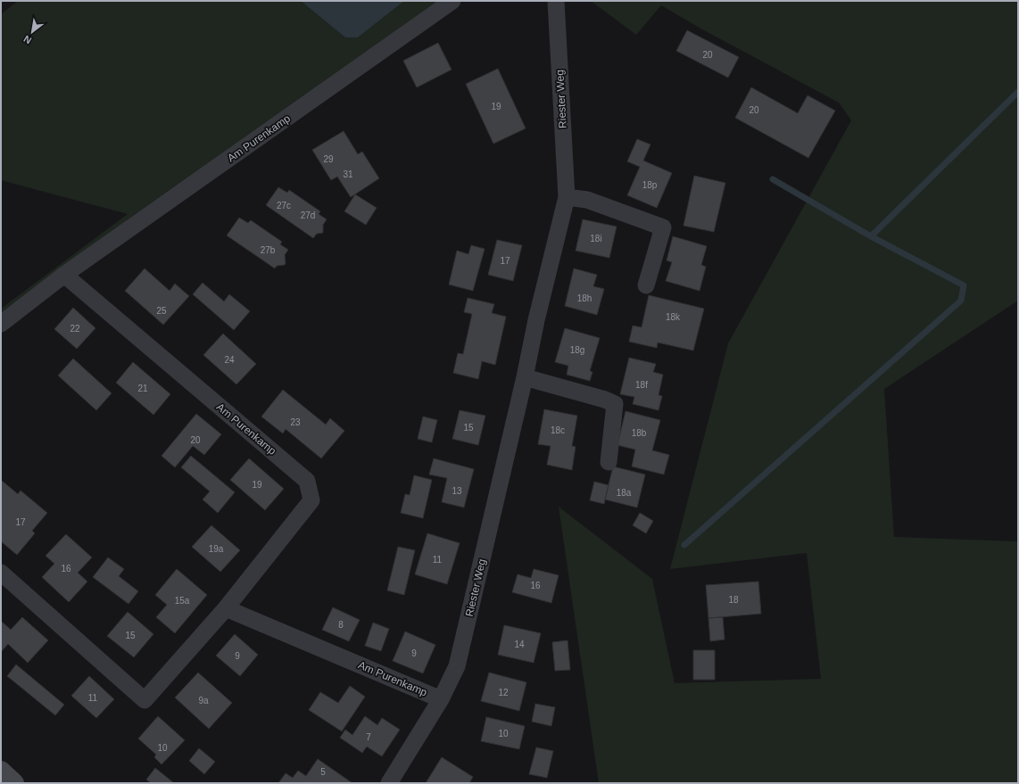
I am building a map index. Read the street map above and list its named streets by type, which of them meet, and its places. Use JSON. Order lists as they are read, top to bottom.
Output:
{
  "streets": {
    "street": ["Riester Weg", "Am Purenkamp"]
  },
  "crossings": [
    ["Riester Weg", "Am Purenkamp"]
  ],
  "house_numbers": [
    "20",
    "19",
    "20",
    "29",
    "31",
    "18p",
    "27c",
    "27d",
    "18i",
    "27b",
    "17",
    "18h",
    "25",
    "18k",
    "22",
    "18g",
    "24",
    "18f",
    "21",
    "23",
    "15",
    "18c",
    "18b",
    "20",
    "19",
    "13",
    "18a",
    "17",
    "19a",
    "11",
    "16",
    "16",
    "18",
    "15a",
    "8",
    "15",
    "14",
    "9",
    "9",
    "12",
    "11",
    "9a",
    "10",
    "7",
    "10",
    "5"
  ],
  "north": "bottom left"
}
